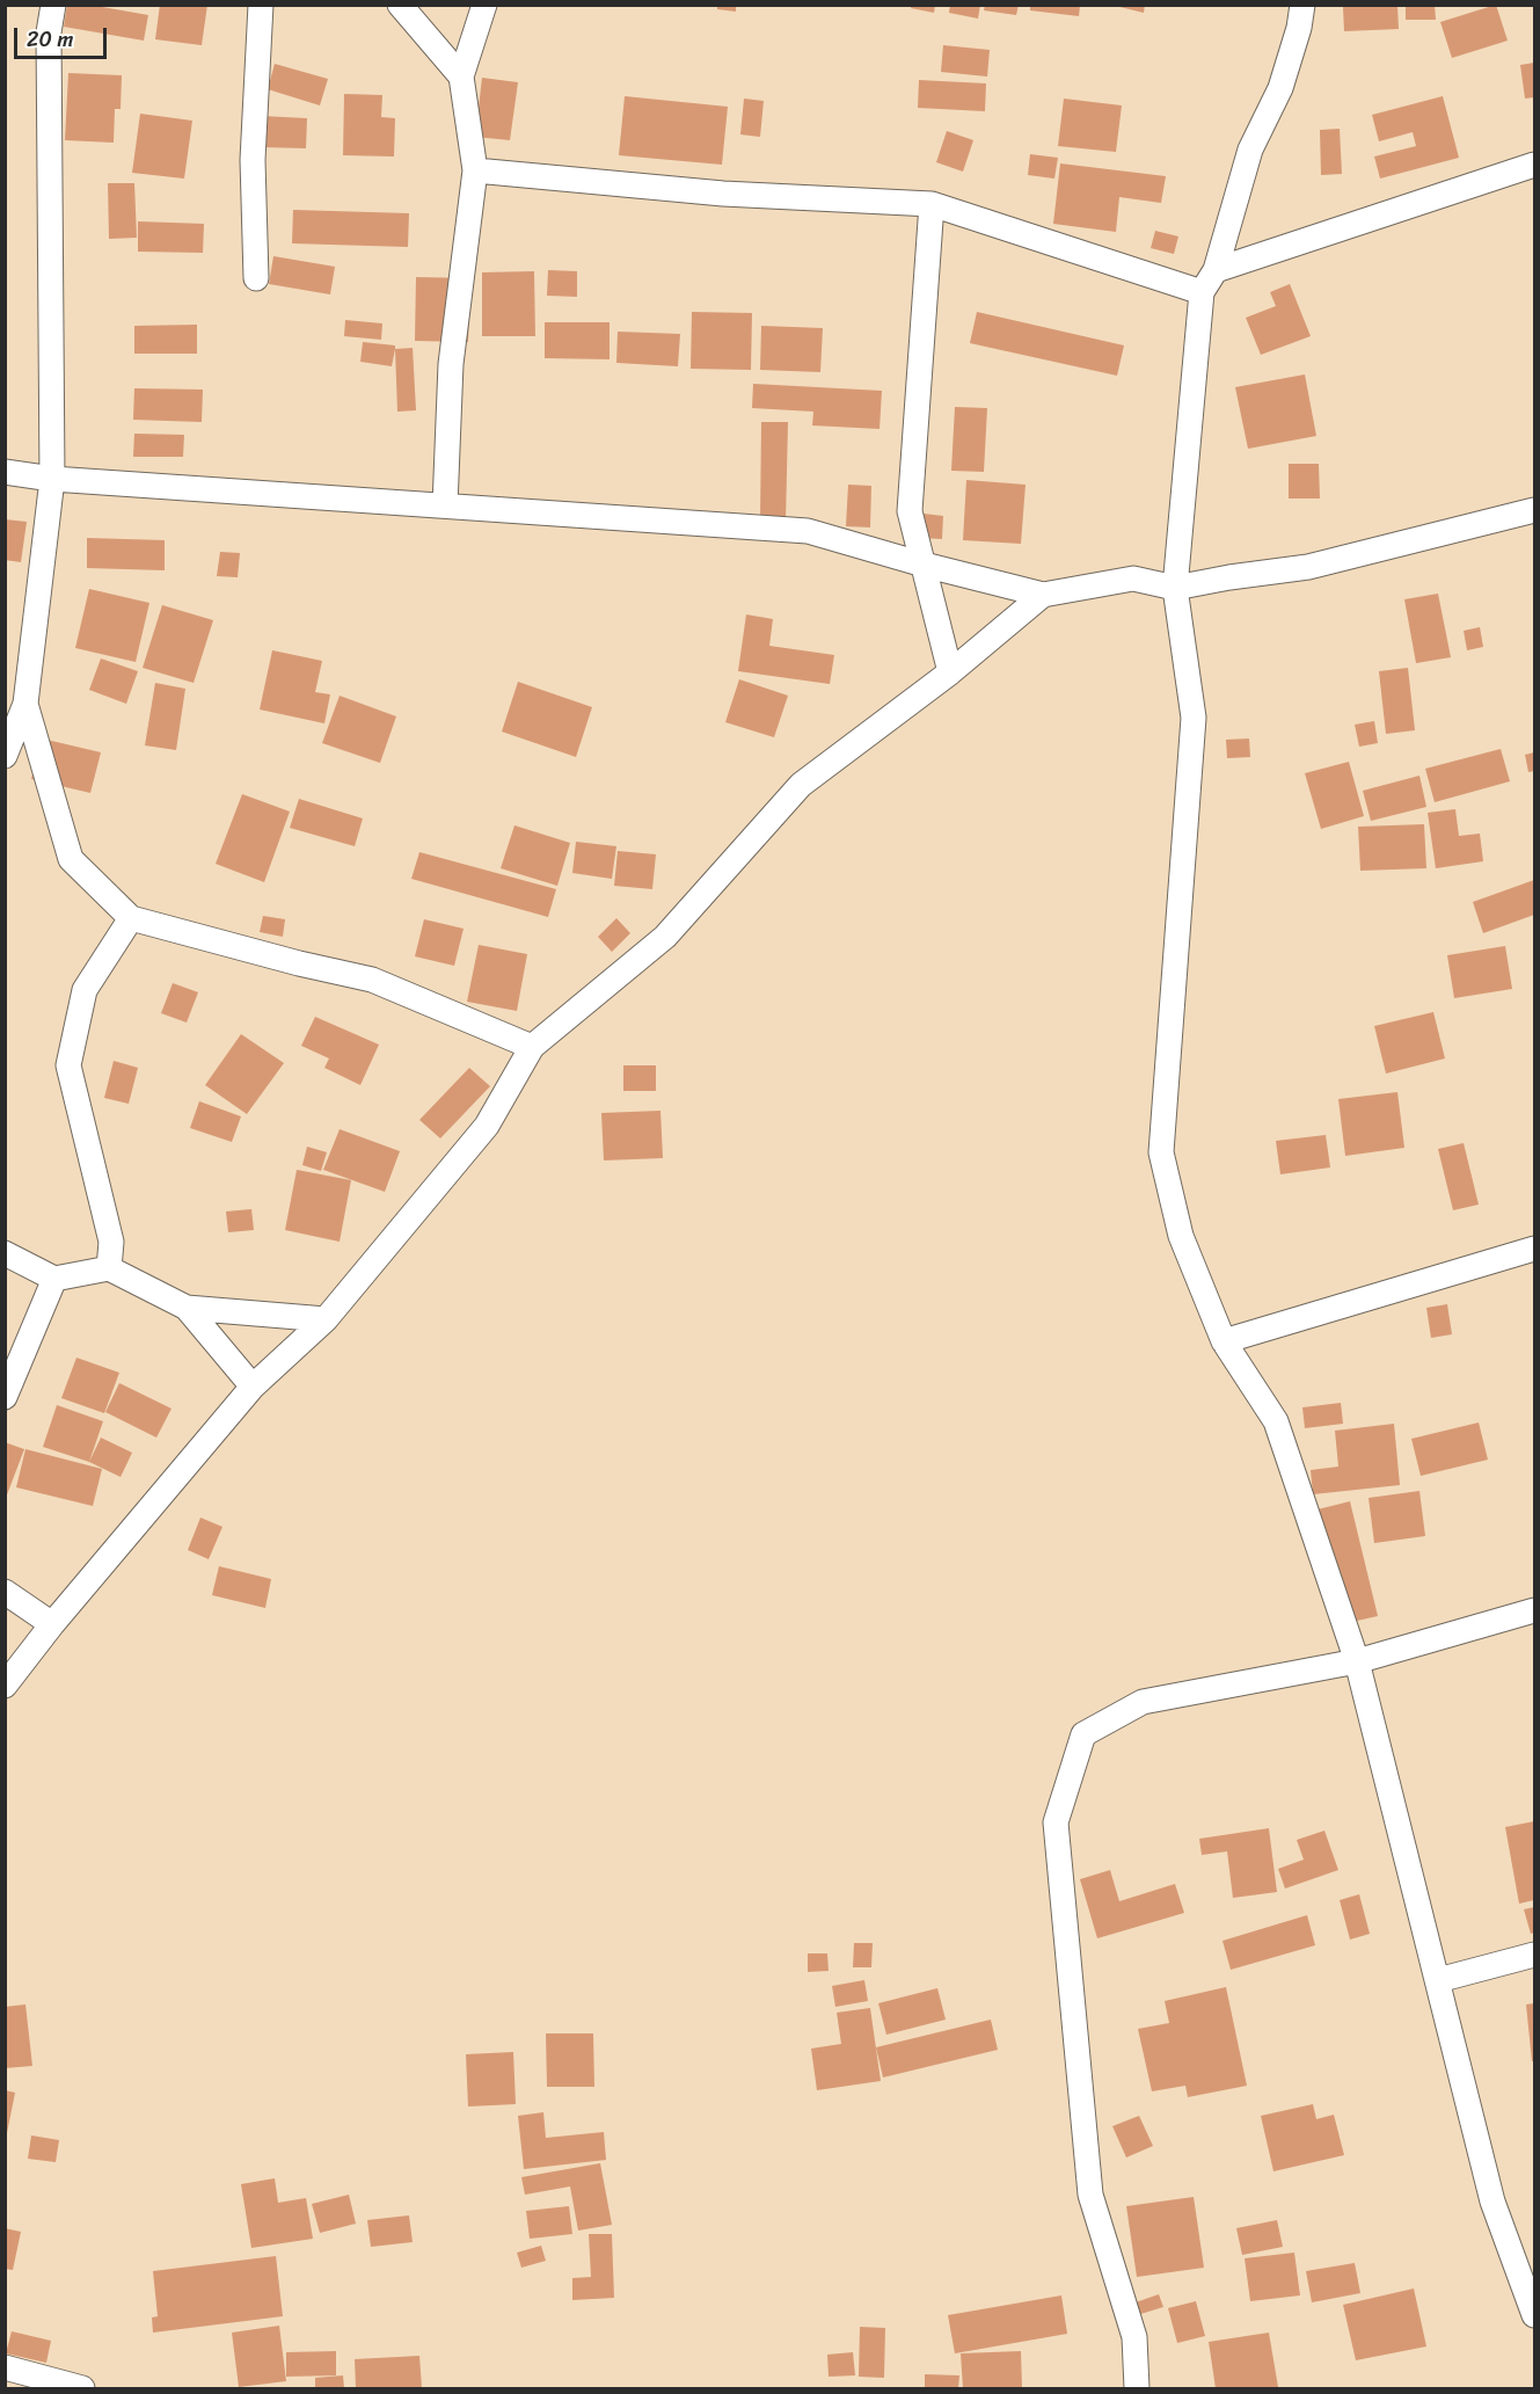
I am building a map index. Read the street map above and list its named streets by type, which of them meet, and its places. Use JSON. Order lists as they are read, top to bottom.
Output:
{
  "scale_bar": "20 m"
}
